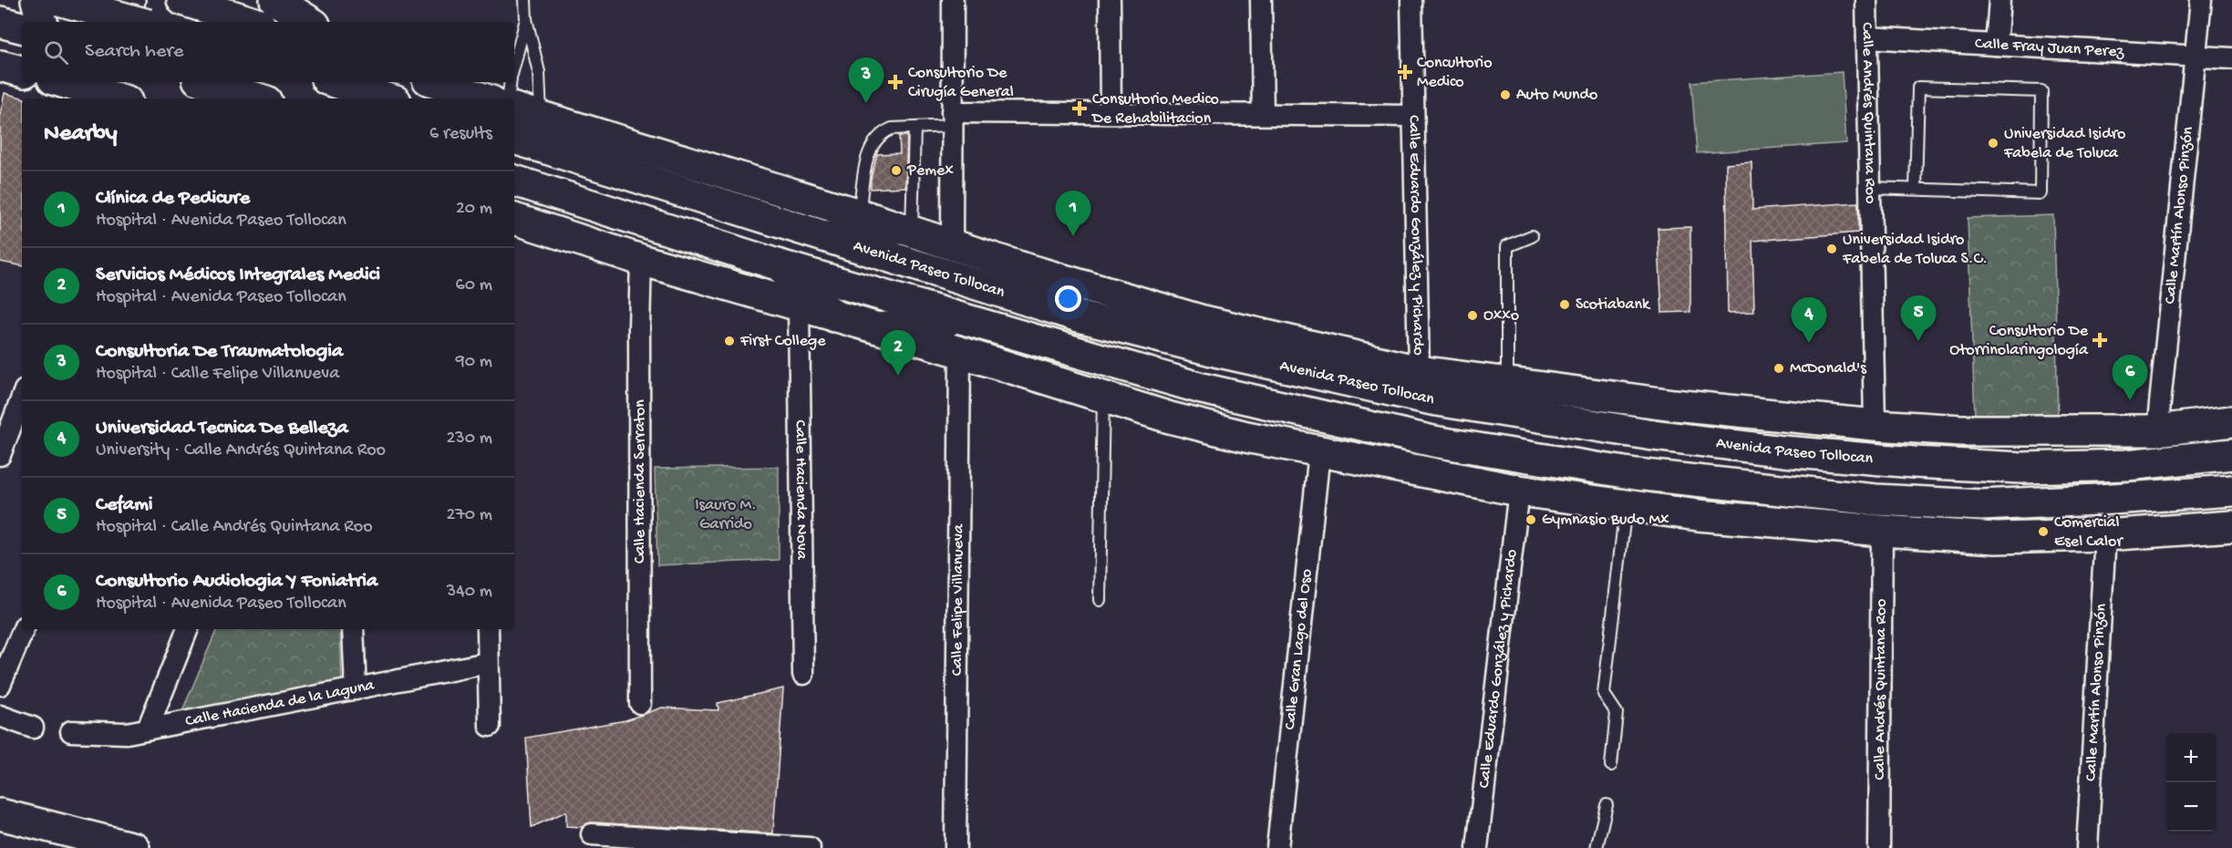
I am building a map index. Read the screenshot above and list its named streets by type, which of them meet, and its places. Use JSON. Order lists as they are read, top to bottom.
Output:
{
  "streets": {
    "main road": ["Avenida Paseo Tollocan"],
    "street": [
      "Calle Fray Juan Perez",
      "Calle Andrés Quintana Roo",
      "Calle Martín Alonso Pinzón",
      "Calle Eduardo González y Pichardo",
      "Calle Hacienda Serraton",
      "Calle Hacienda Nova",
      "Calle Felipe Villanueva",
      "Calle Gran Lago del Oso",
      "Calle Hacienda de la Laguna"
    ]
  },
  "crossings": [
    ["Calle Fray Juan Perez", "Calle Andrés Quintana Roo"],
    ["Calle Fray Juan Perez", "Calle Martín Alonso Pinzón"],
    ["Calle Andrés Quintana Roo", "Avenida Paseo Tollocan"],
    ["Calle Martín Alonso Pinzón", "Avenida Paseo Tollocan"],
    ["Calle Eduardo González y Pichardo", "Avenida Paseo Tollocan"]
  ],
  "parks": ["Isauro M. Garrido"],
  "places": {
    "health": [
      "Concultorio Medico",
      "Consultorio De Cirugía General",
      "Consultorio Medico De Rehabilitacion",
      "Consultorio De Otorrinolaringología"
    ],
    "other": [
      "Auto Mundo",
      "Universidad Isidro Fabela de Toluca",
      "Pemex",
      "Universidad Isidro Fabela de Toluca S.C.",
      "Scotiabank",
      "Oxxo",
      "First College",
      "McDonald's",
      "Gymnasio Budo Mx",
      "Comercial Esel Calor"
    ]
  },
  "page": {
    "search": "Search here",
    "pins": [
      "3",
      "1",
      "5",
      "4",
      "2",
      "6"
    ],
    "heading": ["Nearby", "6 results"],
    "list": [
      {
        "mark": "1",
        "name": "Clínica de Pedicure",
        "note": "Hospital · Avenida Paseo Tollocan",
        "value": "20 m"
      },
      {
        "mark": "2",
        "name": "Servicios Médicos Integrales Medici",
        "note": "Hospital · Avenida Paseo Tollocan",
        "value": "60 m"
      },
      {
        "mark": "3",
        "name": "Consultoria De Traumatologia",
        "note": "Hospital · Calle Felipe Villanueva",
        "value": "90 m"
      },
      {
        "mark": "4",
        "name": "Universidad Tecnica De Belleza",
        "note": "University · Calle Andrés Quintana Roo",
        "value": "230 m"
      },
      {
        "mark": "5",
        "name": "Cefami",
        "note": "Hospital · Calle Andrés Quintana Roo",
        "value": "270 m"
      },
      {
        "mark": "6",
        "name": "Consultorio Audiologia Y Foniatria",
        "note": "Hospital · Avenida Paseo Tollocan",
        "value": "340 m"
      }
    ],
    "map_buttons": ["+", "−"]
  }
}
